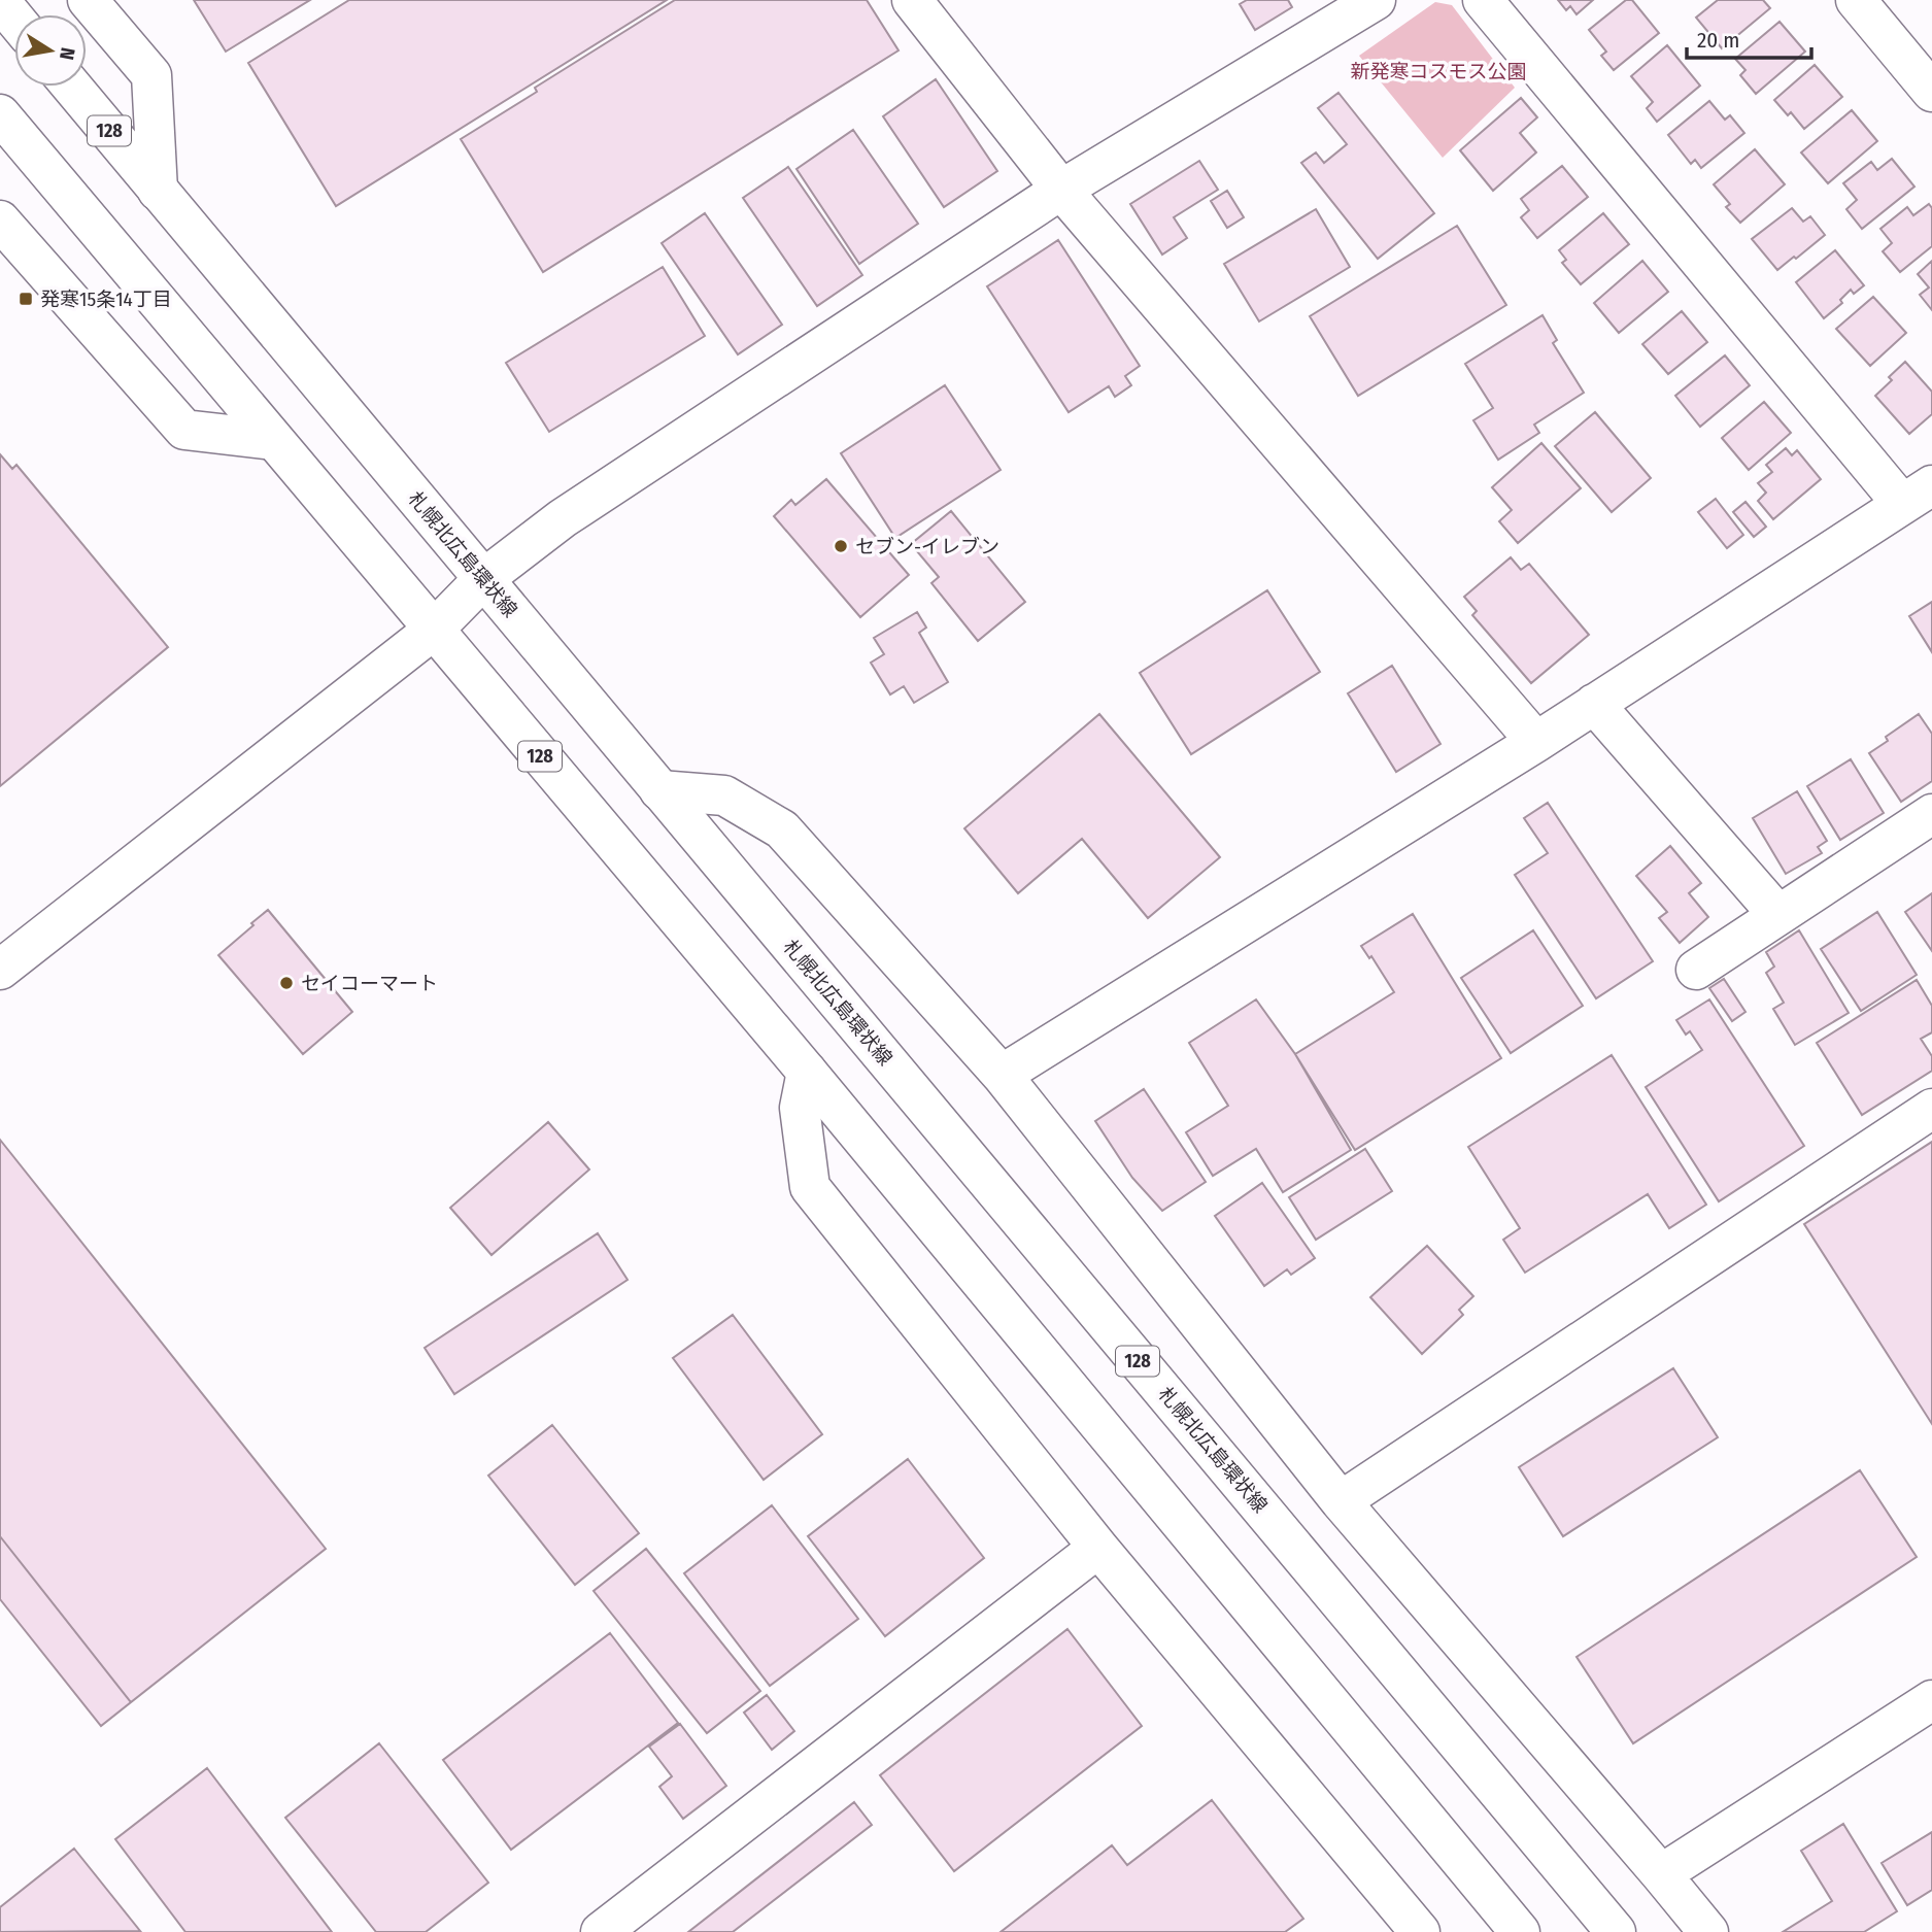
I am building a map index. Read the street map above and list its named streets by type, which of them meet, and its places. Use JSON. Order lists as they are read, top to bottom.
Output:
{
  "streets": {
    "street": ["128", "札幌北広島環状線"]
  },
  "parks": ["新発寒コスモス公園"],
  "places": {
    "transit": ["発寒15条14丁目"],
    "other": ["セブン-イレブン", "セイコーマート"]
  },
  "scale_bar": "20 m",
  "north": "right"
}
